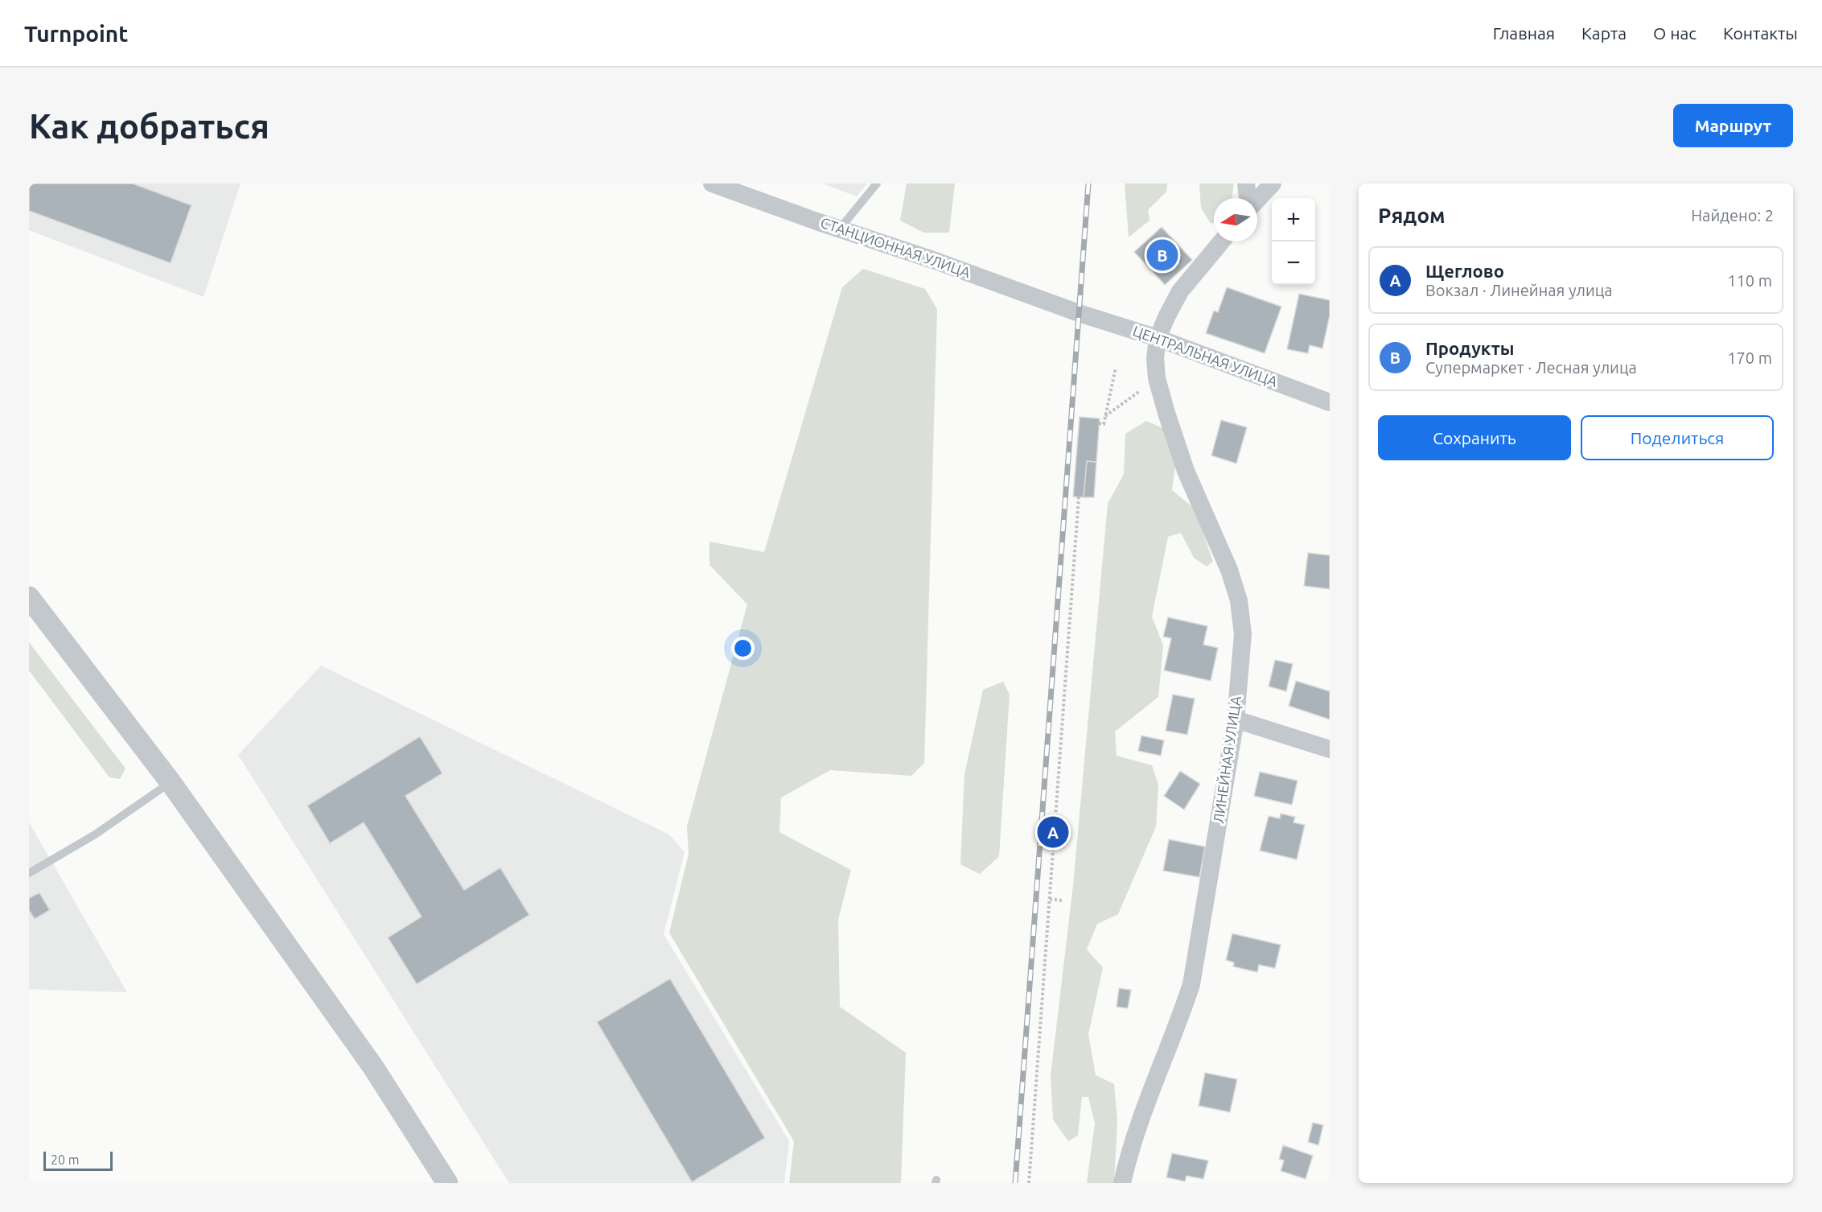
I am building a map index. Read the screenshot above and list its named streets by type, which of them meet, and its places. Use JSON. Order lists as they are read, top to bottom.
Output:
{
  "streets": {
    "street": ["СТАНЦИОННАЯ УЛИЦА", "ЦЕНТРАЛЬНАЯ УЛИЦА", "ЛИНЕЙНАЯ УЛИЦА"]
  },
  "crossings": [
    ["СТАНЦИОННАЯ УЛИЦА", "ЦЕНТРАЛЬНАЯ УЛИЦА"],
    ["ЦЕНТРАЛЬНАЯ УЛИЦА", "ЛИНЕЙНАЯ УЛИЦА"]
  ],
  "scale_bar": "20 m",
  "north": "left",
  "page": {
    "header": "Turnpoint",
    "nav": [
      "Главная",
      "Карта",
      "О нас",
      "Контакты"
    ],
    "buttons": [
      "Маршрут",
      ["Сохранить", "Поделиться"]
    ],
    "title": "Как добраться",
    "heading": ["Рядом", "Найдено: 2"],
    "map_buttons": ["+", "−"],
    "pins": ["B", "A"],
    "list": [
      {
        "mark": "A",
        "name": "Щеглово",
        "note": "Вокзал · Линейная улица",
        "value": "110 m"
      },
      {
        "mark": "B",
        "name": "Продукты",
        "note": "Супермаркет · Лесная улица",
        "value": "170 m"
      }
    ],
    "scale": "20 m"
  }
}
